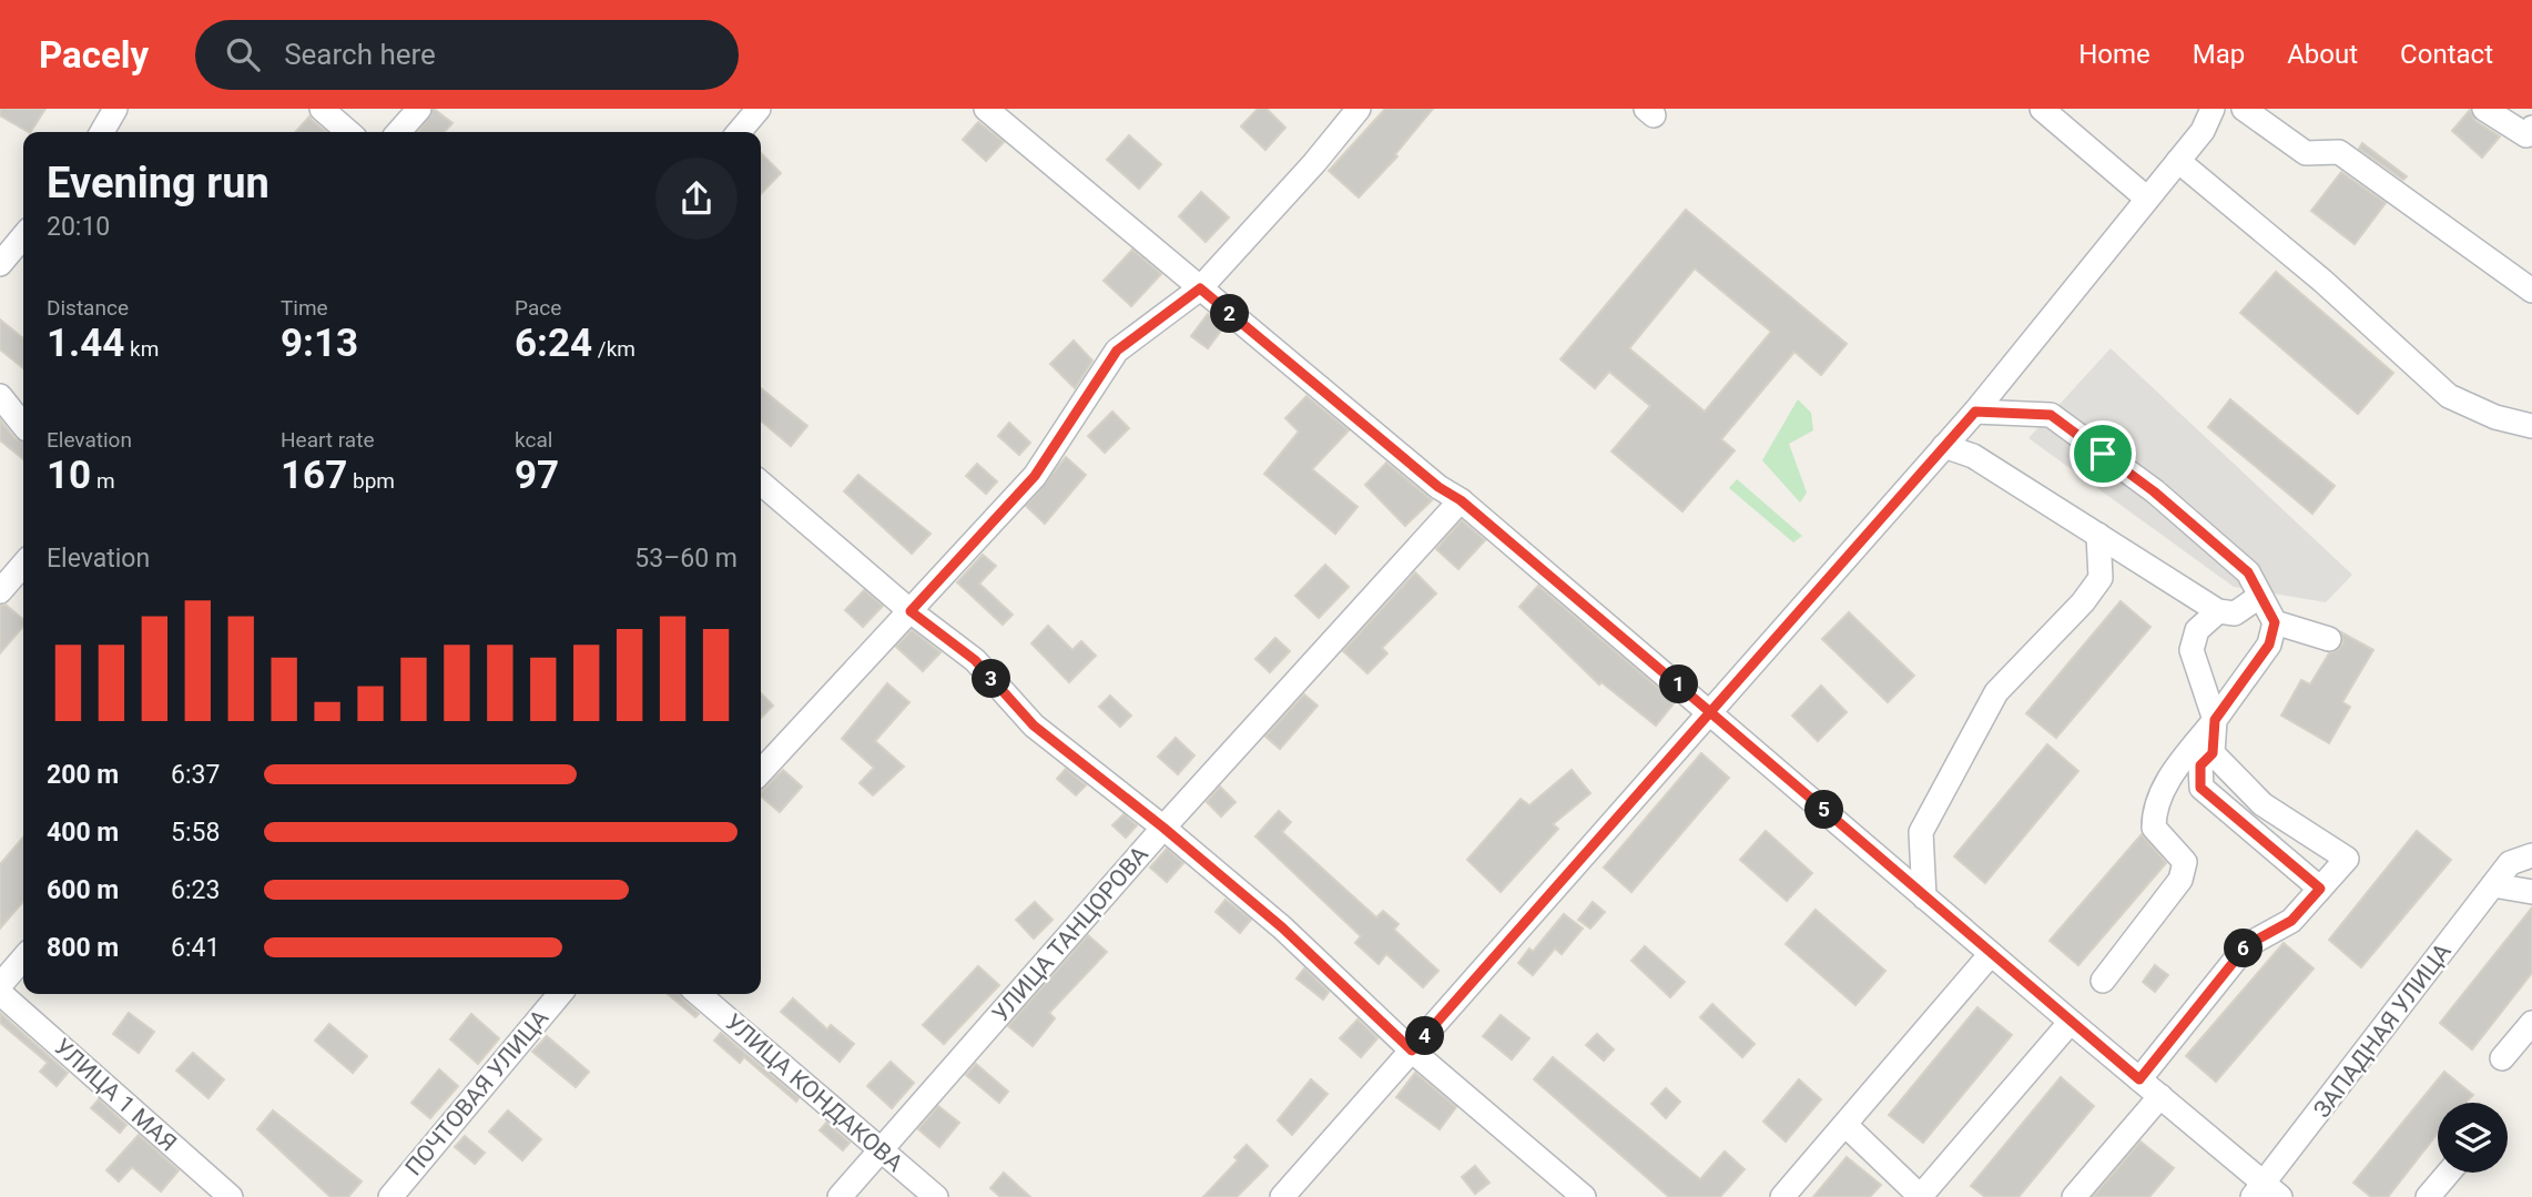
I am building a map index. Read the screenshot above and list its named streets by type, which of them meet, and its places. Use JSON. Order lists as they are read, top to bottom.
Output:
{
  "streets": {
    "street": [
      "УЛИЦА ТАНЦОРОВА",
      "ЗАПАДНАЯ УЛИЦА",
      "ПОЧТОВАЯ УЛИЦА",
      "УЛИЦА КОНДАКОВА",
      "УЛИЦА 1 МАЯ"
    ]
  },
  "crossings": [
    ["УЛИЦА ТАНЦОРОВА", "УЛИЦА КОНДАКОВА"]
  ],
  "page": {
    "header": "Pacely",
    "search": "Search here",
    "nav": [
      "Home",
      "Map",
      "About",
      "Contact"
    ],
    "heading": ["Evening run", "20:10"],
    "stats": [
      ["Distance", "1.44 km"],
      ["Time", "9:13"],
      ["Pace", "6:24 /km"],
      ["Elevation", "10 m"],
      ["Heart rate", "167 bpm"],
      ["kcal", "97"]
    ],
    "pins": [
      "2",
      "3",
      "1",
      "5",
      "6",
      "4"
    ],
    "chart": ["Elevation", "53–60 m"],
    "list": [
      {
        "name": "200 m",
        "note": "6:37"
      },
      {
        "name": "400 m",
        "note": "5:58"
      },
      {
        "name": "600 m",
        "note": "6:23"
      },
      {
        "name": "800 m",
        "note": "6:41"
      }
    ]
  }
}
